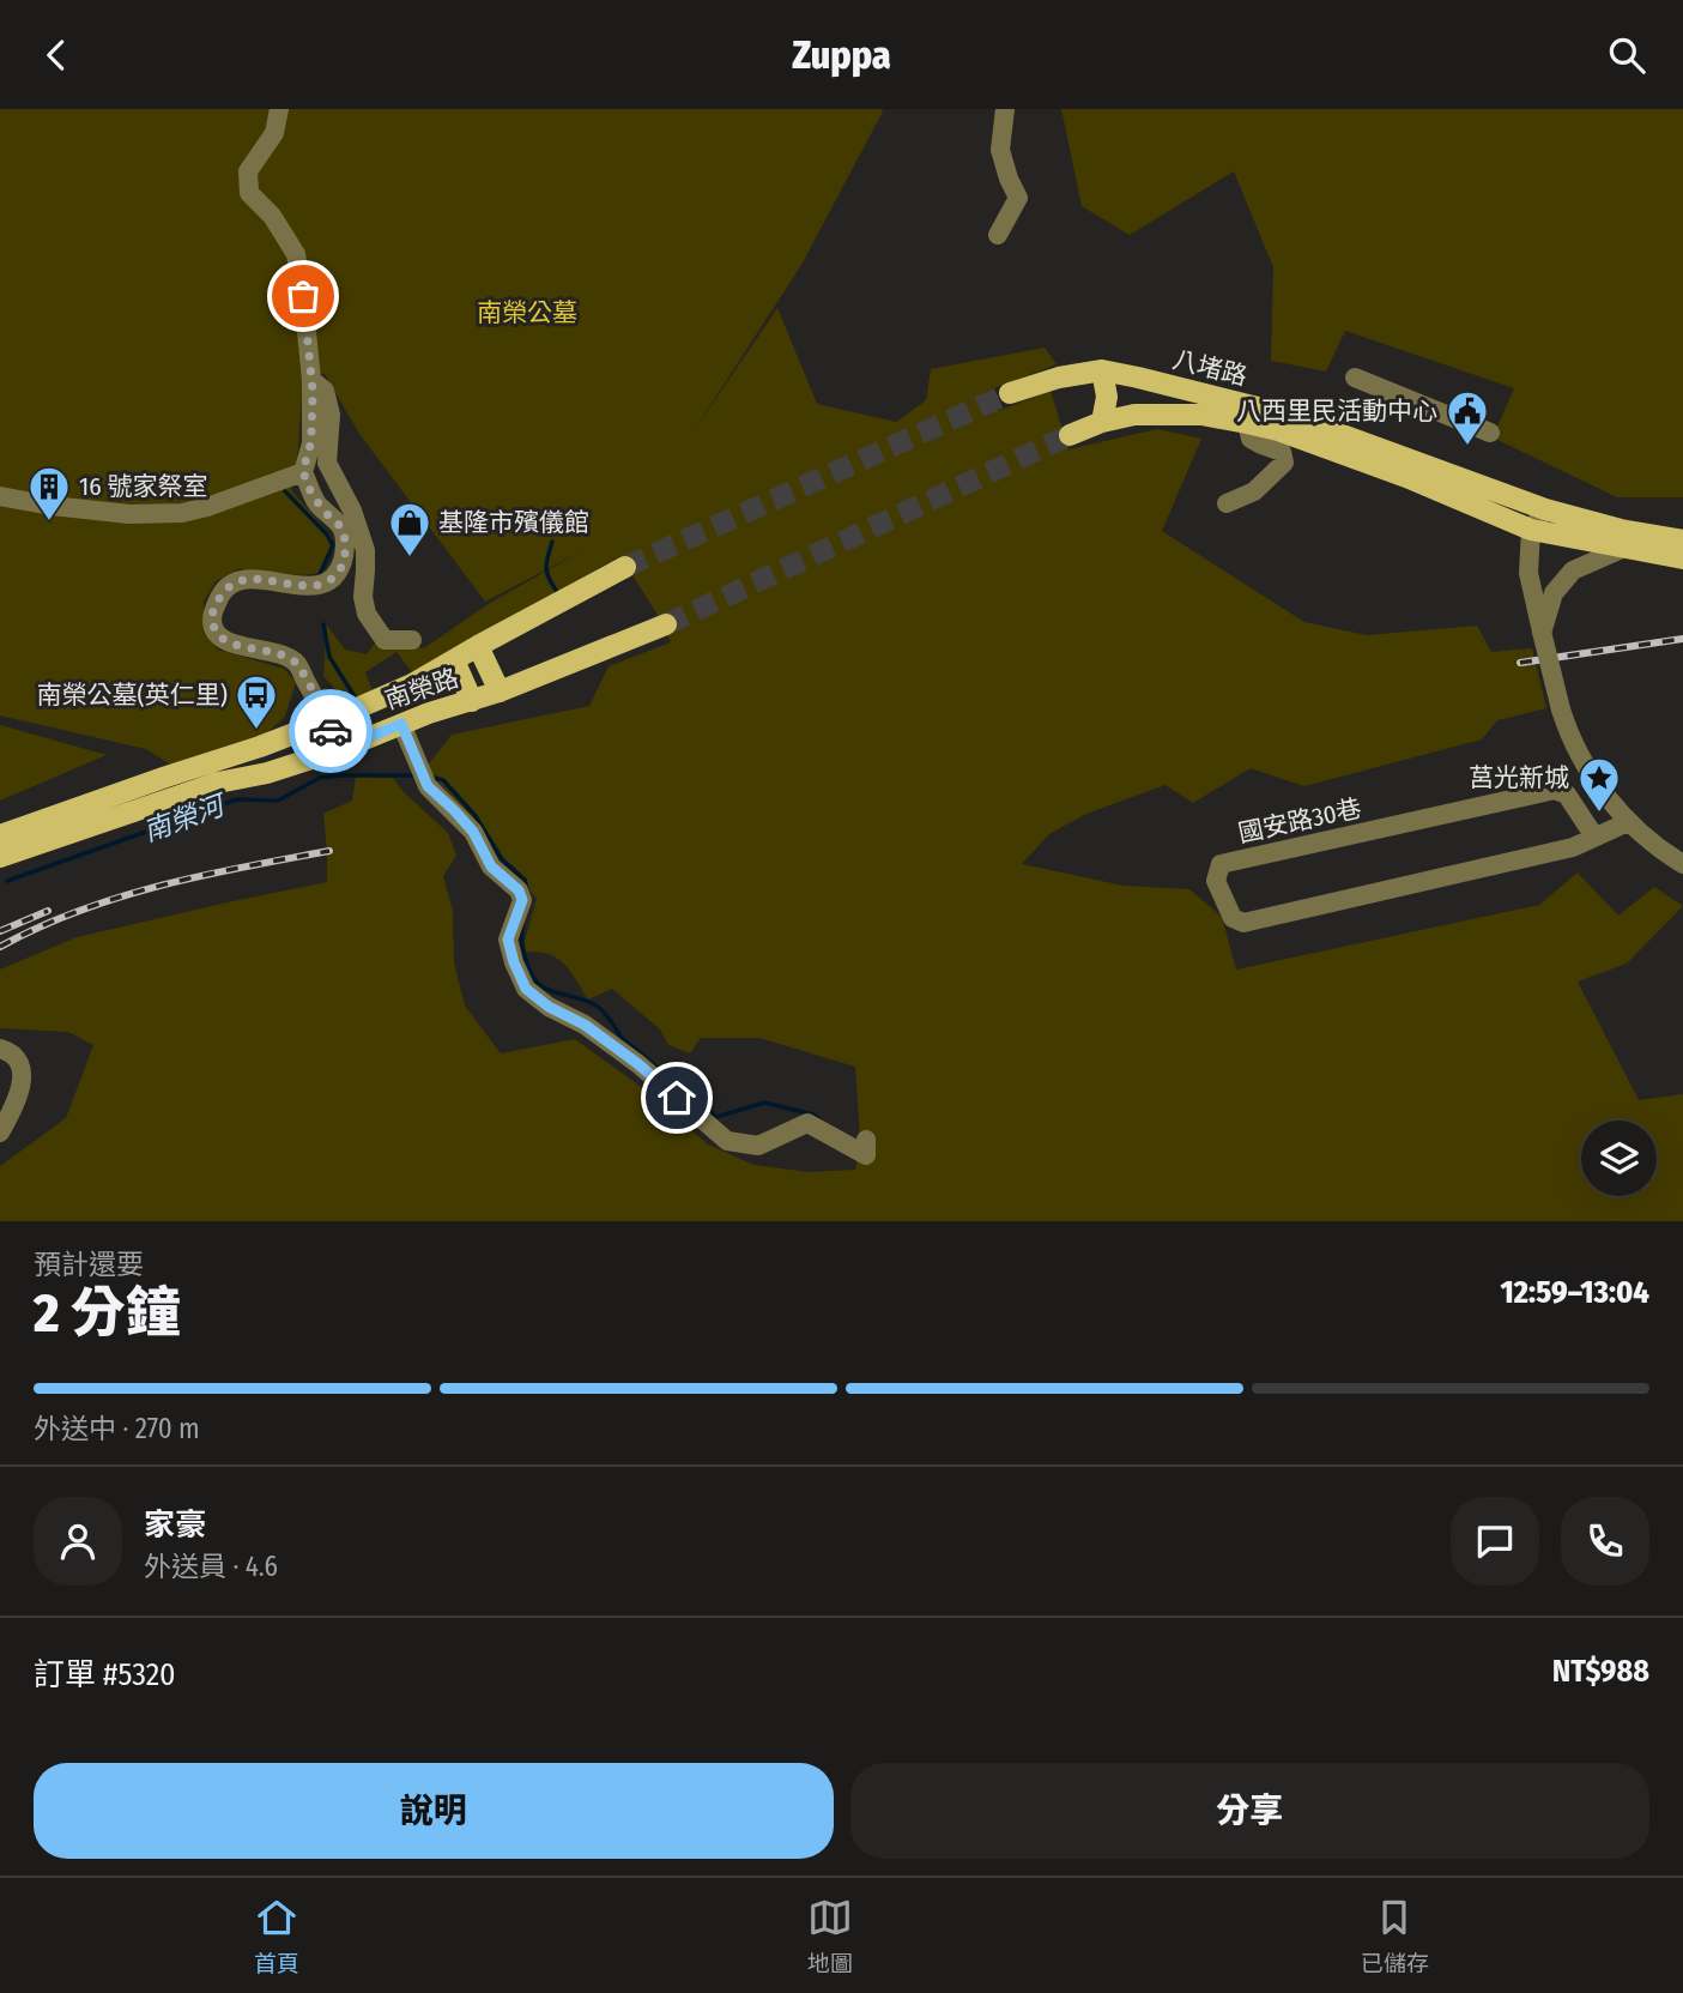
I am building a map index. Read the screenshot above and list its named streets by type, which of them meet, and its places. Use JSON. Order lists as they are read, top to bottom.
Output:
{
  "streets": {
    "main road": ["八堵路", "南榮路"],
    "street": ["國安路30巷"]
  },
  "water": ["南榮河"],
  "parks": ["南榮公墓"],
  "places": {
    "public building": ["八西里民活動中心"],
    "building": ["16 號家祭室"],
    "shop": ["基隆市殯儀館"],
    "bus stop": ["南榮公墓(英仁里)"],
    "place": ["莒光新城"]
  },
  "page": {
    "header": "Zuppa",
    "heading": ["2 分鐘", "預計還要", "12:59–13:04"],
    "panel": [
      "家豪",
      "外送員 · 4.6",
      "訂單 #5320",
      "NT$988"
    ],
    "bar": "外送中 · 270 m",
    "buttons": ["說明", "分享"],
    "tabs": ["首頁", "地圖", "已儲存"]
  }
}
